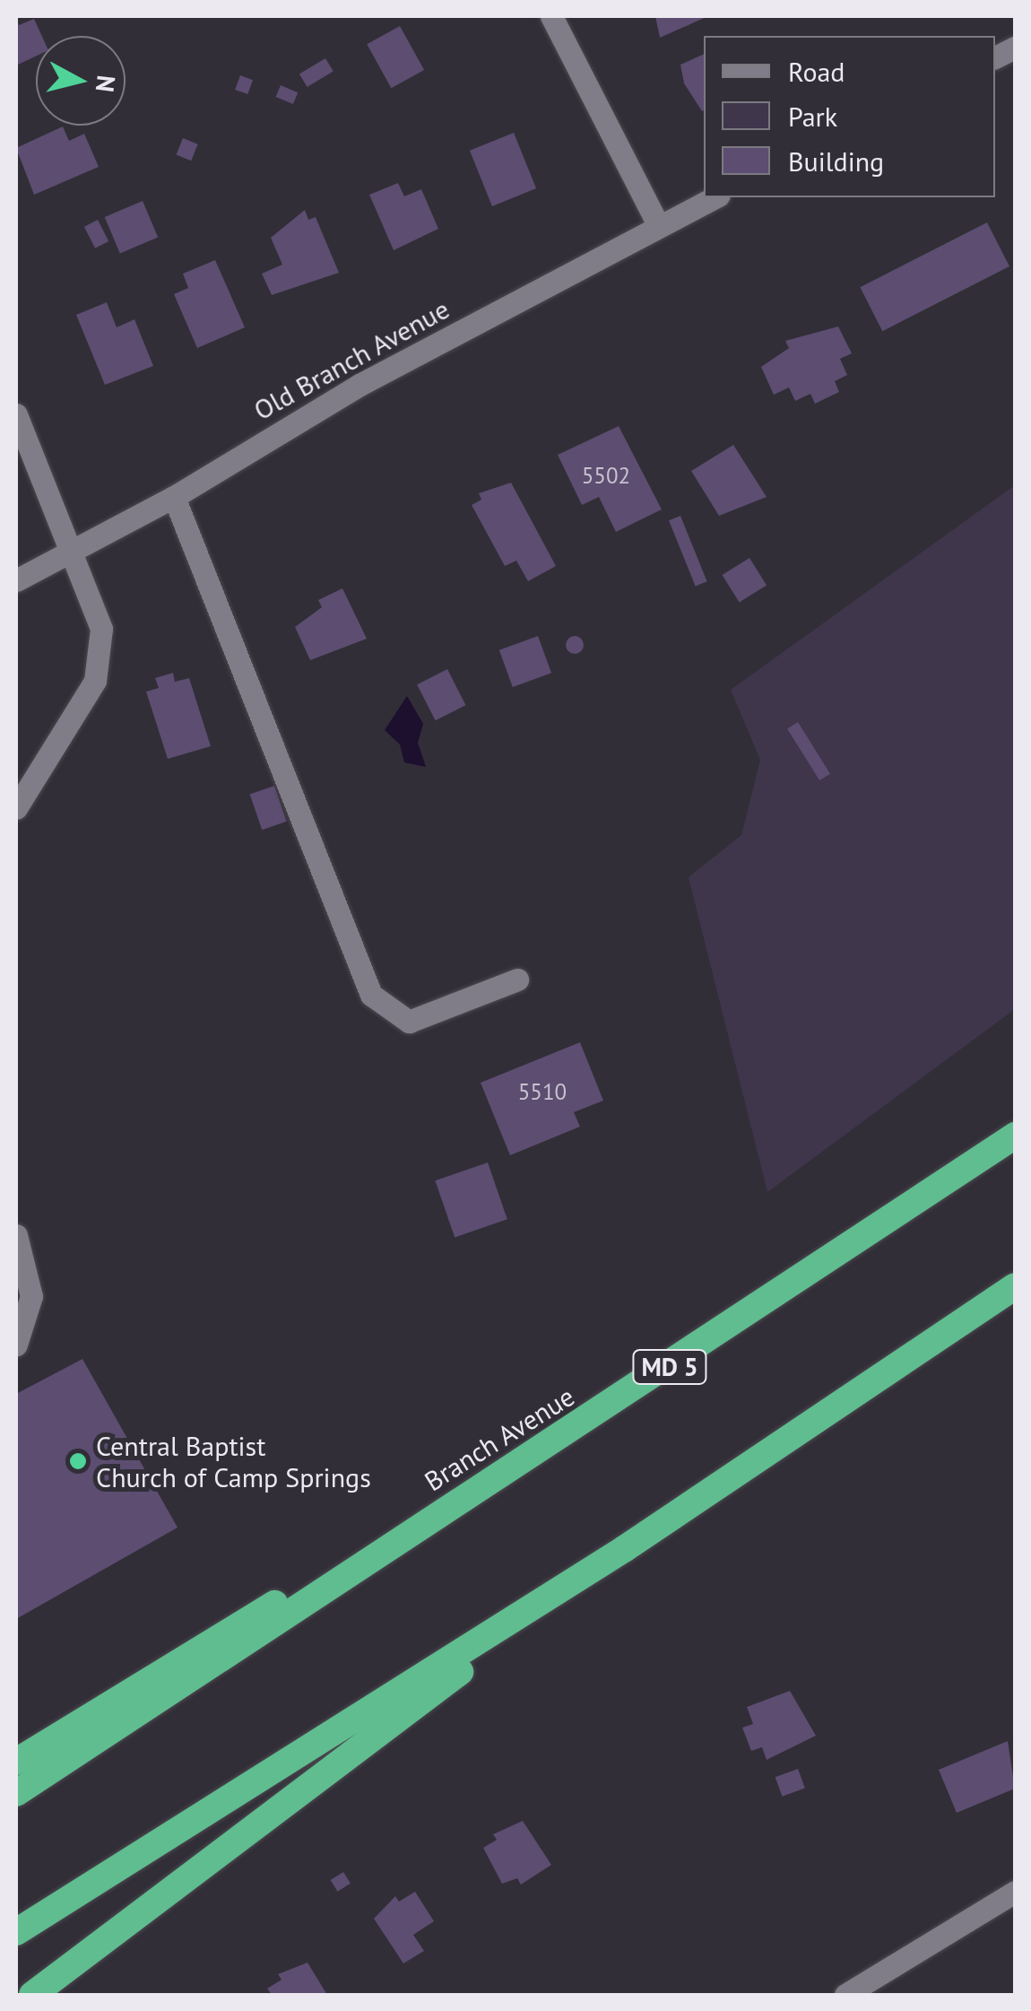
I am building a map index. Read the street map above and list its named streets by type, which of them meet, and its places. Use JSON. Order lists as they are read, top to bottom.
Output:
{
  "streets": {
    "highway": ["MD 5", "Branch Avenue"],
    "street": ["Old Branch Avenue"]
  },
  "places": ["Central Baptist Church of Camp Springs"],
  "house_numbers": ["5502", "5510"],
  "legend": ["Road", "Park", "Building"],
  "north": "right"
}
